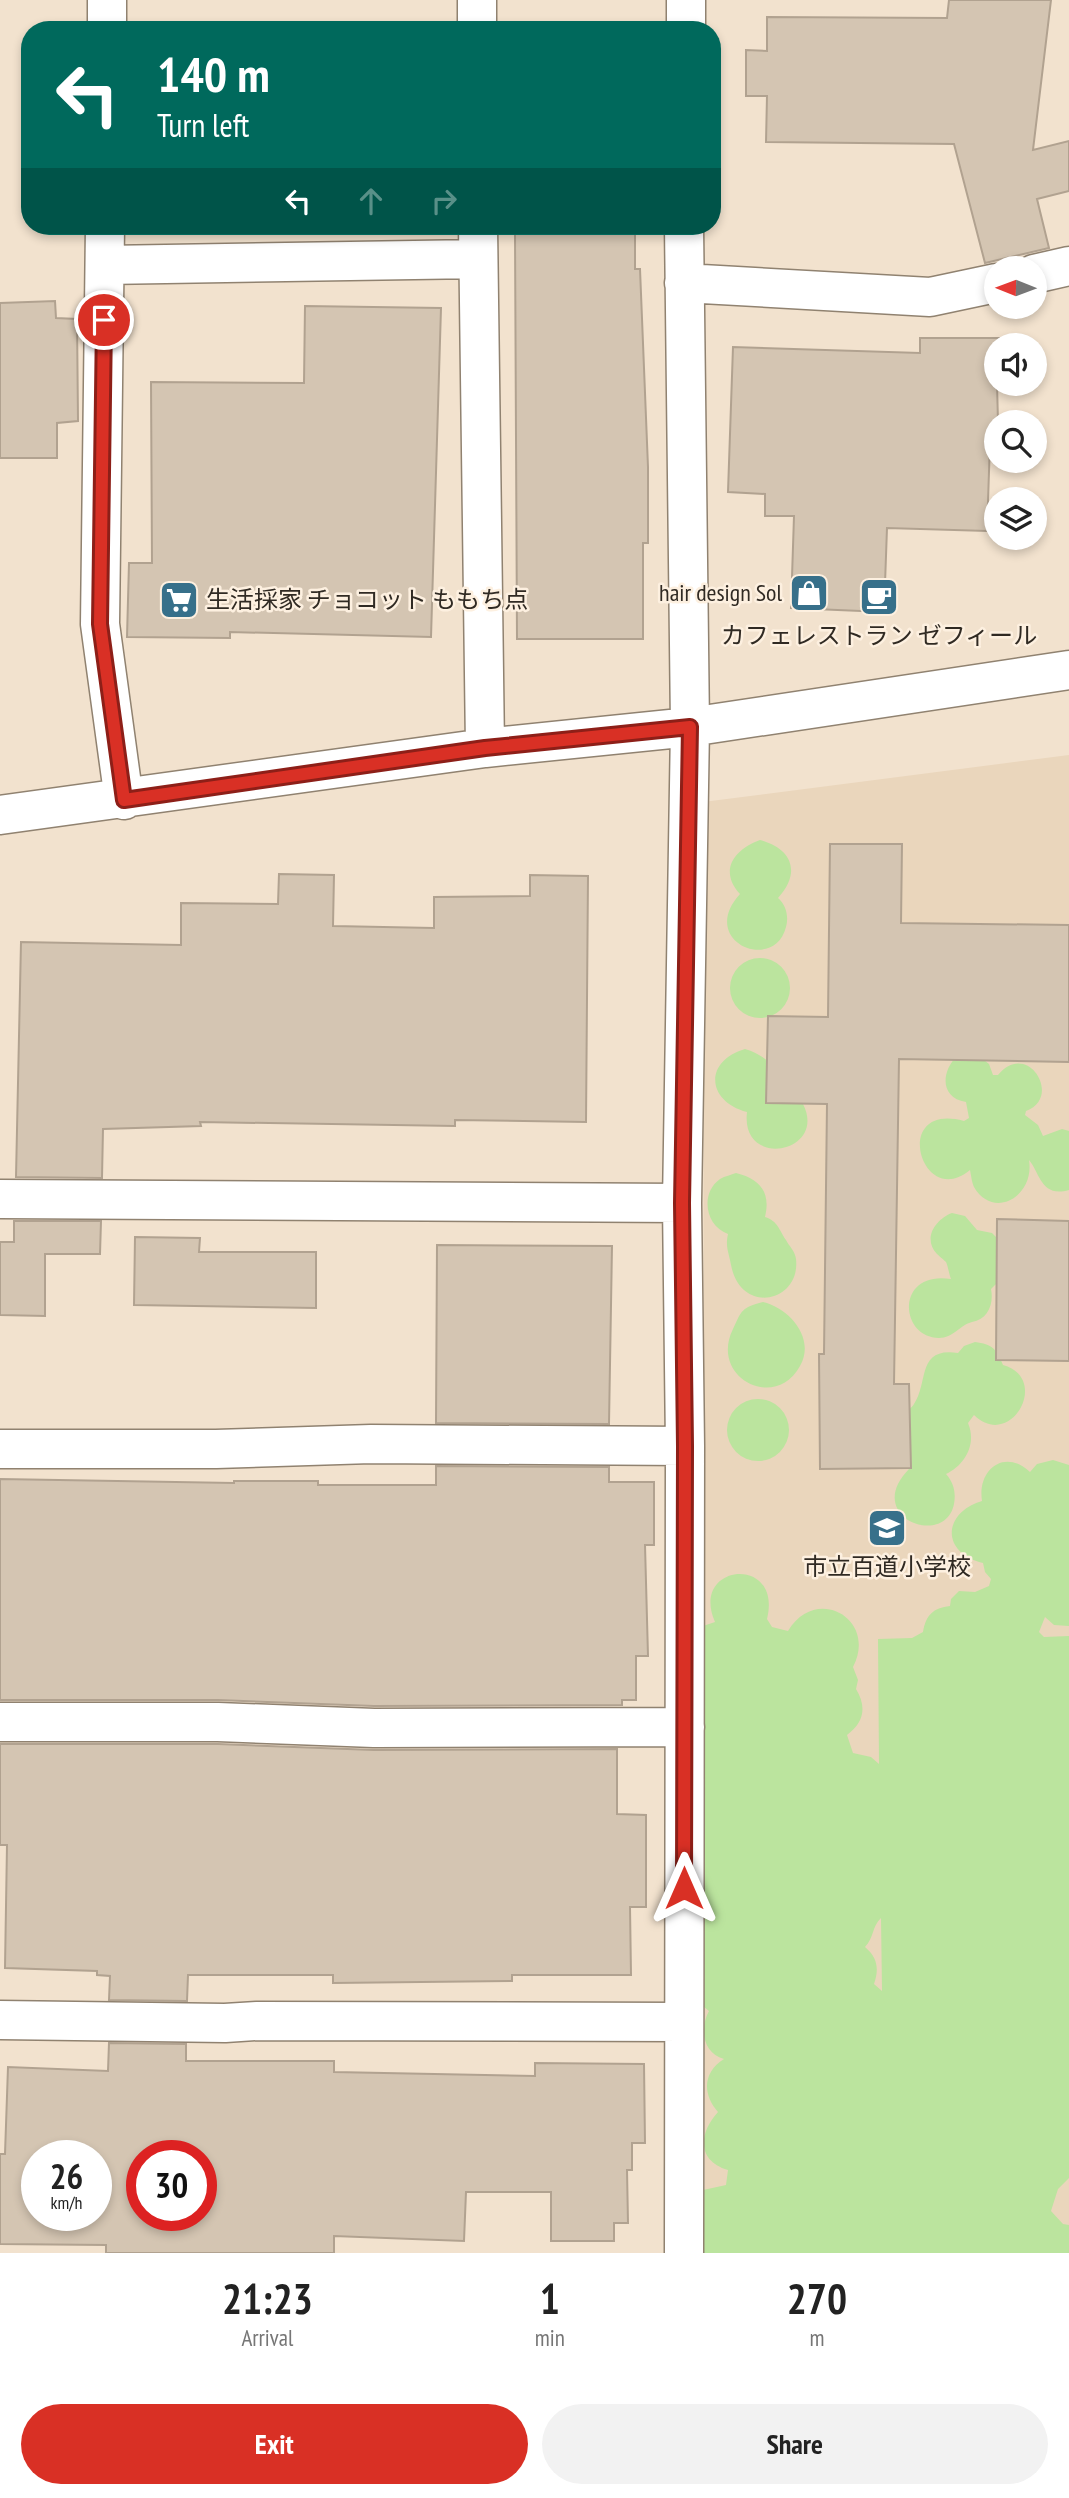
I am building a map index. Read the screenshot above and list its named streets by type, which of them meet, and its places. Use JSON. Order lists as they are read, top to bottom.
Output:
{
  "places": {
    "shop": ["hair design Sol"],
    "cafe": ["カフェレストラン ゼフィール"],
    "supermarket": ["生活採家 チョコット ももち点"],
    "school or university": ["市立百道小学校"]
  },
  "north": "left",
  "page": {
    "turn": ["140 m", "Turn left"],
    "speed": "26 km/h",
    "limit": "30",
    "eta": [
      "21:23",
      "Arrival",
      "1",
      "min",
      "270",
      "m"
    ],
    "buttons": ["Exit", "Share"]
  }
}
